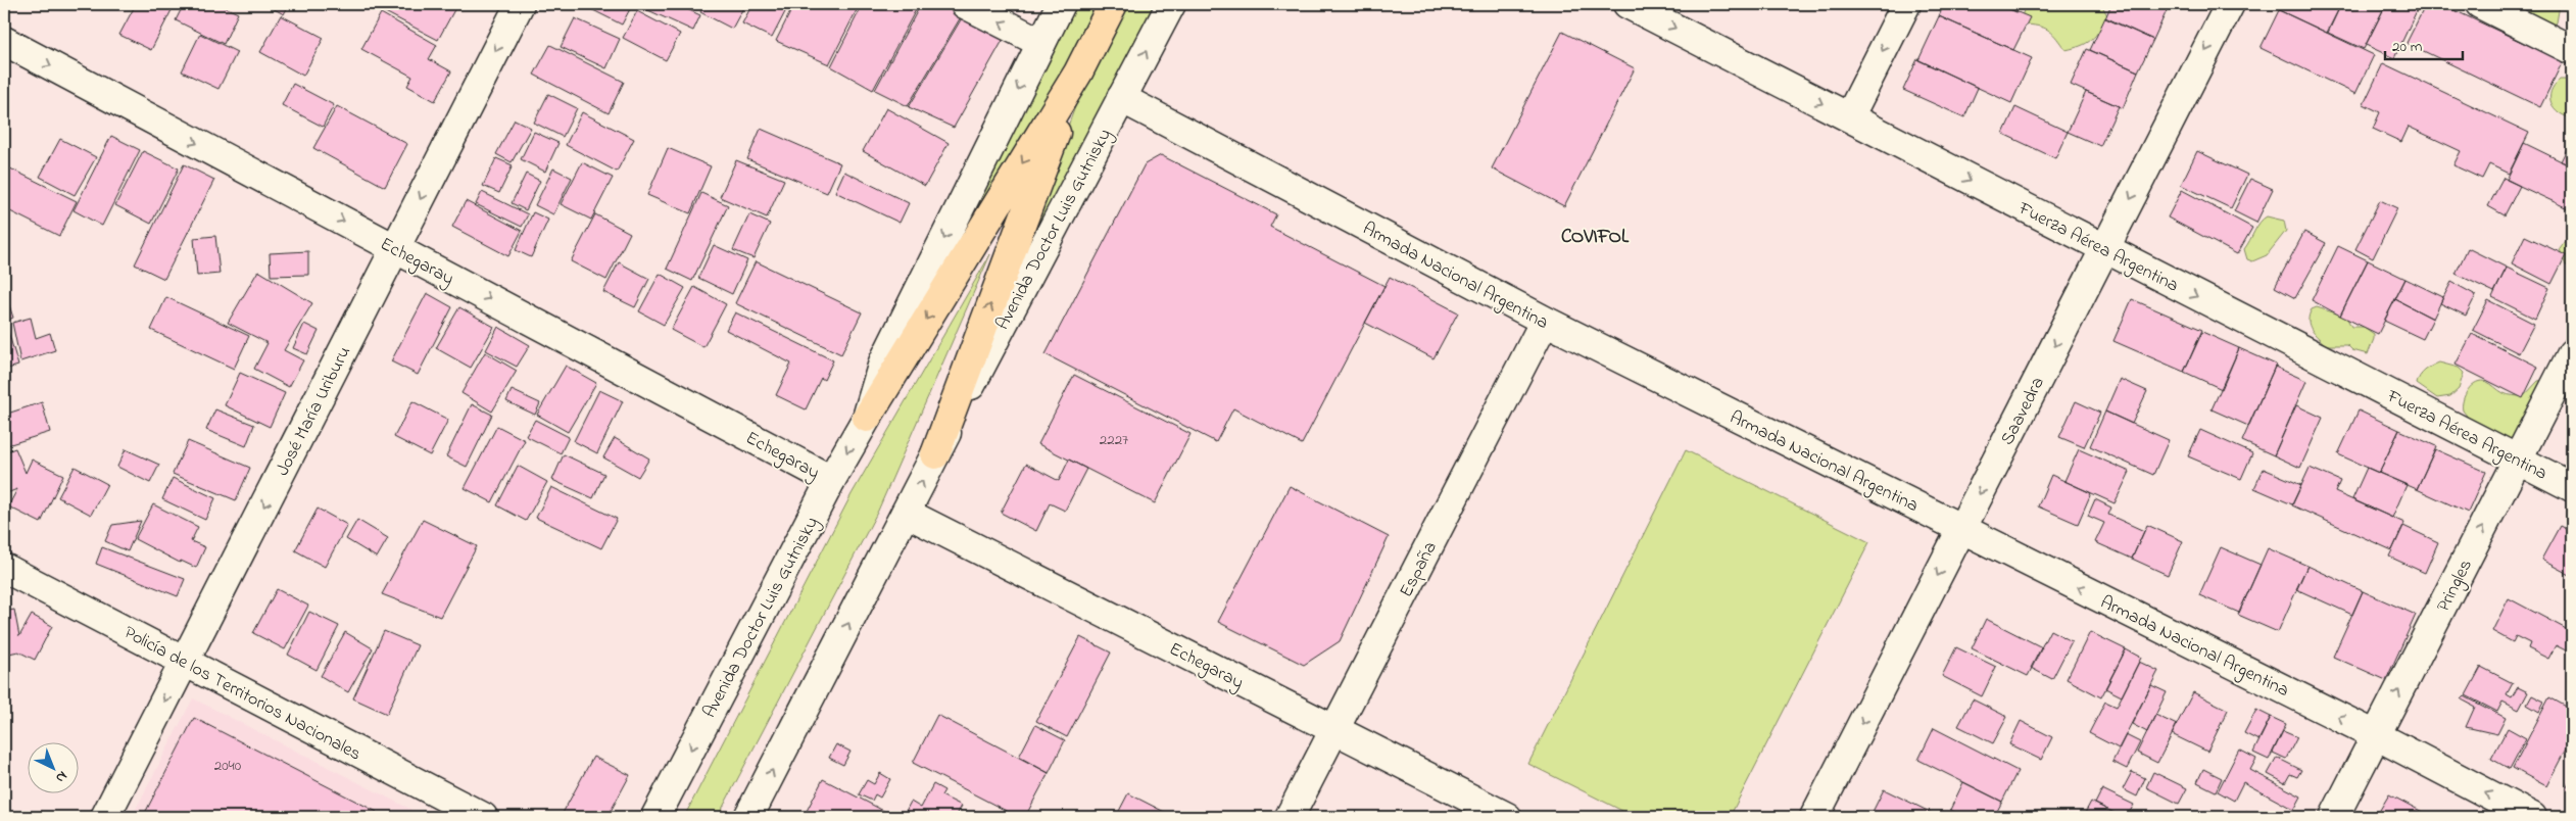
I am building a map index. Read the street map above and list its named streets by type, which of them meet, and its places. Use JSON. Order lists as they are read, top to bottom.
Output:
{
  "streets": {
    "main road": ["Avenida Doctor Luis Gutnisky"],
    "street": [
      "Fuerza Aérea Argentina",
      "Echegaray",
      "Armada Nacional Argentina",
      "José María Uriburu",
      "Saavedra",
      "España",
      "Pringles",
      "Policía de los Territorios Nacionales"
    ]
  },
  "crossings": [
    ["Avenida Doctor Luis Gutnisky", "Echegaray"],
    ["Avenida Doctor Luis Gutnisky", "Armada Nacional Argentina"],
    ["Fuerza Aérea Argentina", "Saavedra"],
    ["Fuerza Aérea Argentina", "Pringles"],
    ["Echegaray", "José María Uriburu"],
    ["Echegaray", "España"],
    ["Armada Nacional Argentina", "Saavedra"],
    ["Armada Nacional Argentina", "España"],
    ["Armada Nacional Argentina", "Pringles"],
    ["José María Uriburu", "Policía de los Territorios Nacionales"]
  ],
  "one_way": [
    "Fuerza Aérea Argentina",
    "Echegaray",
    "Armada Nacional Argentina",
    "José María Uriburu",
    "Saavedra",
    "Pringles"
  ],
  "districts": ["COVIFOL"],
  "house_numbers": ["2227", "2040"],
  "scale_bar": "20 m",
  "north": "bottom right"
}
